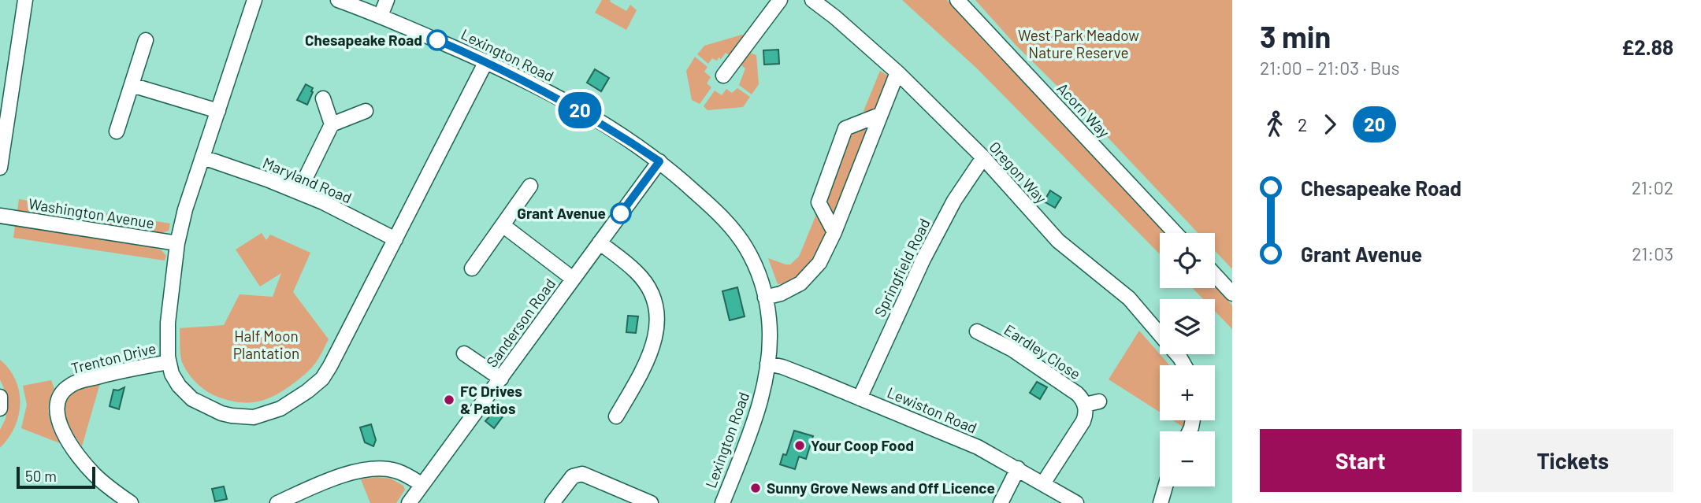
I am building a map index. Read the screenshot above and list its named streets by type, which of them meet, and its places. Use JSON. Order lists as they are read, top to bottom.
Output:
{
  "streets": {
    "street": [
      "Lexington Road",
      "Acorn Way",
      "Oregon Way",
      "Maryland Road",
      "Washington Avenue",
      "Springfield Road",
      "Sanderson Road",
      "Eardley Close",
      "Trenton Drive",
      "Lewiston Road"
    ]
  },
  "crossings": [
    ["Lexington Road", "Sanderson Road"],
    ["Lexington Road", "Lewiston Road"],
    ["Oregon Way", "Springfield Road"],
    ["Springfield Road", "Lewiston Road"]
  ],
  "parks": ["West Park Meadow Nature Reserve", "Half Moon Plantation"],
  "places": [
    "Chesapeake Road",
    "Grant Avenue",
    "FC Drives & Patios",
    "Your Coop Food",
    "Sunny Grove News and Off Licence"
  ],
  "lines": ["bus line 20"],
  "scale_bar": "50 m",
  "page": {
    "on_map": "20",
    "heading": ["3 min", "21:00 – 21:03 · Bus", "£2.88"],
    "legs": ["2", "20"],
    "list": [
      {
        "name": "Chesapeake Road",
        "value": "21:02"
      },
      {
        "name": "Grant Avenue",
        "value": "21:03"
      }
    ],
    "map_buttons": ["+", "−"],
    "buttons": ["Start", "Tickets"],
    "scale": "50 m"
  }
}
